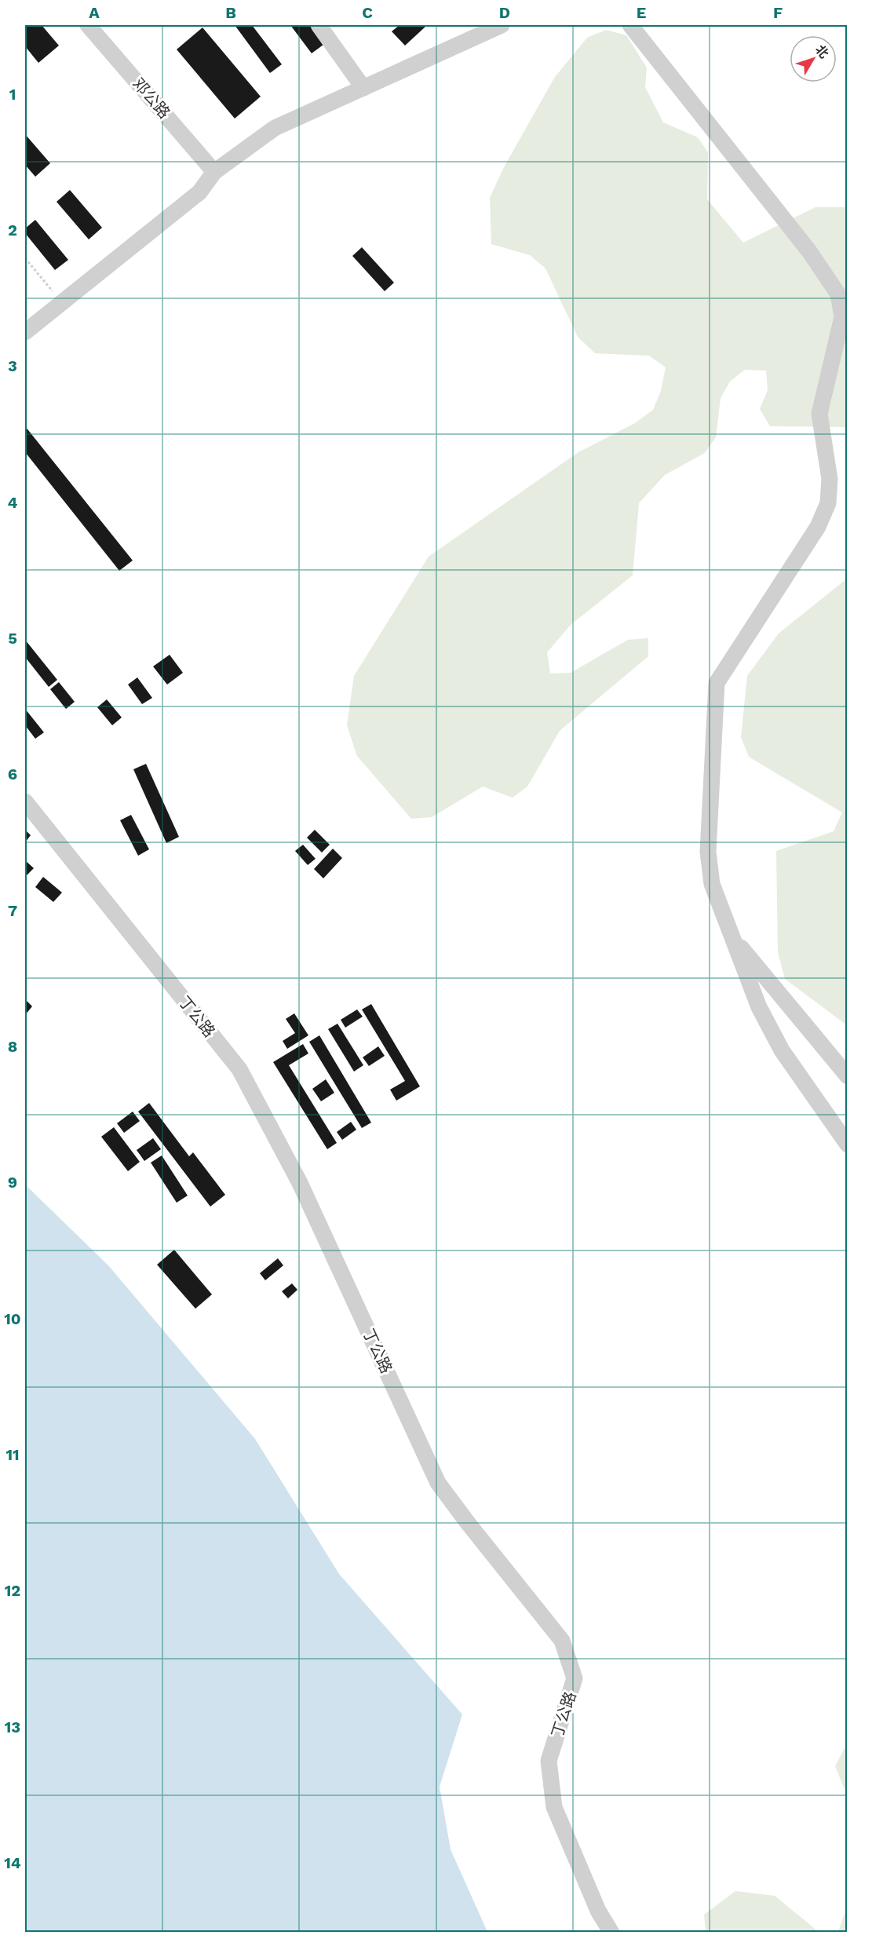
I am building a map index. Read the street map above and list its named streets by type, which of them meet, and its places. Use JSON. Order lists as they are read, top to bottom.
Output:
{
  "streets": {
    "street": ["邓公路", "丁公路"]
  },
  "north": "top right",
  "grid": {
    "columns": [
      "A",
      "B",
      "C",
      "D",
      "E",
      "F"
    ],
    "rows": [
      "1",
      "2",
      "3",
      "4",
      "5",
      "6",
      "7",
      "8",
      "9",
      "10",
      "11",
      "12",
      "13",
      "14"
    ]
  }
}
